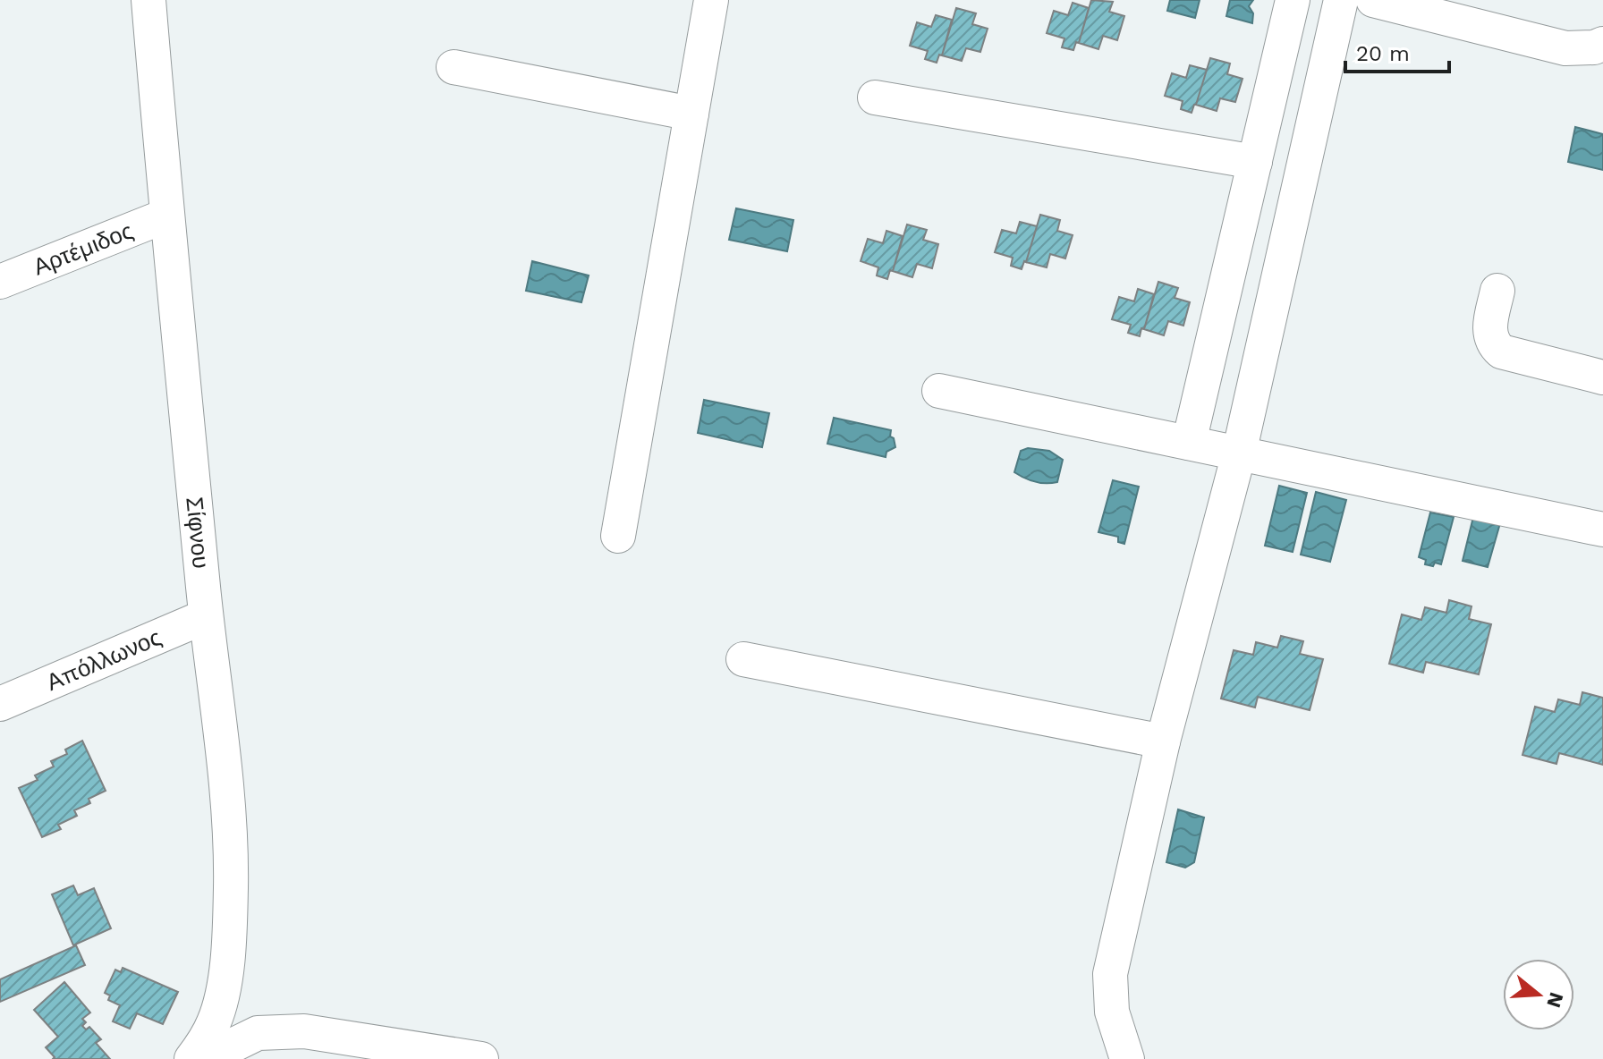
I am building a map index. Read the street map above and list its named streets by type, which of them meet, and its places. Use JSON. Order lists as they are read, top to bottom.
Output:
{
  "streets": {
    "street": ["Αρτέμιδος", "Σίφνου", "Απόλλωνος"]
  },
  "crossings": [
    ["Αρτέμιδος", "Σίφνου"],
    ["Σίφνου", "Απόλλωνος"]
  ],
  "scale_bar": "20 m",
  "north": "right"
}
